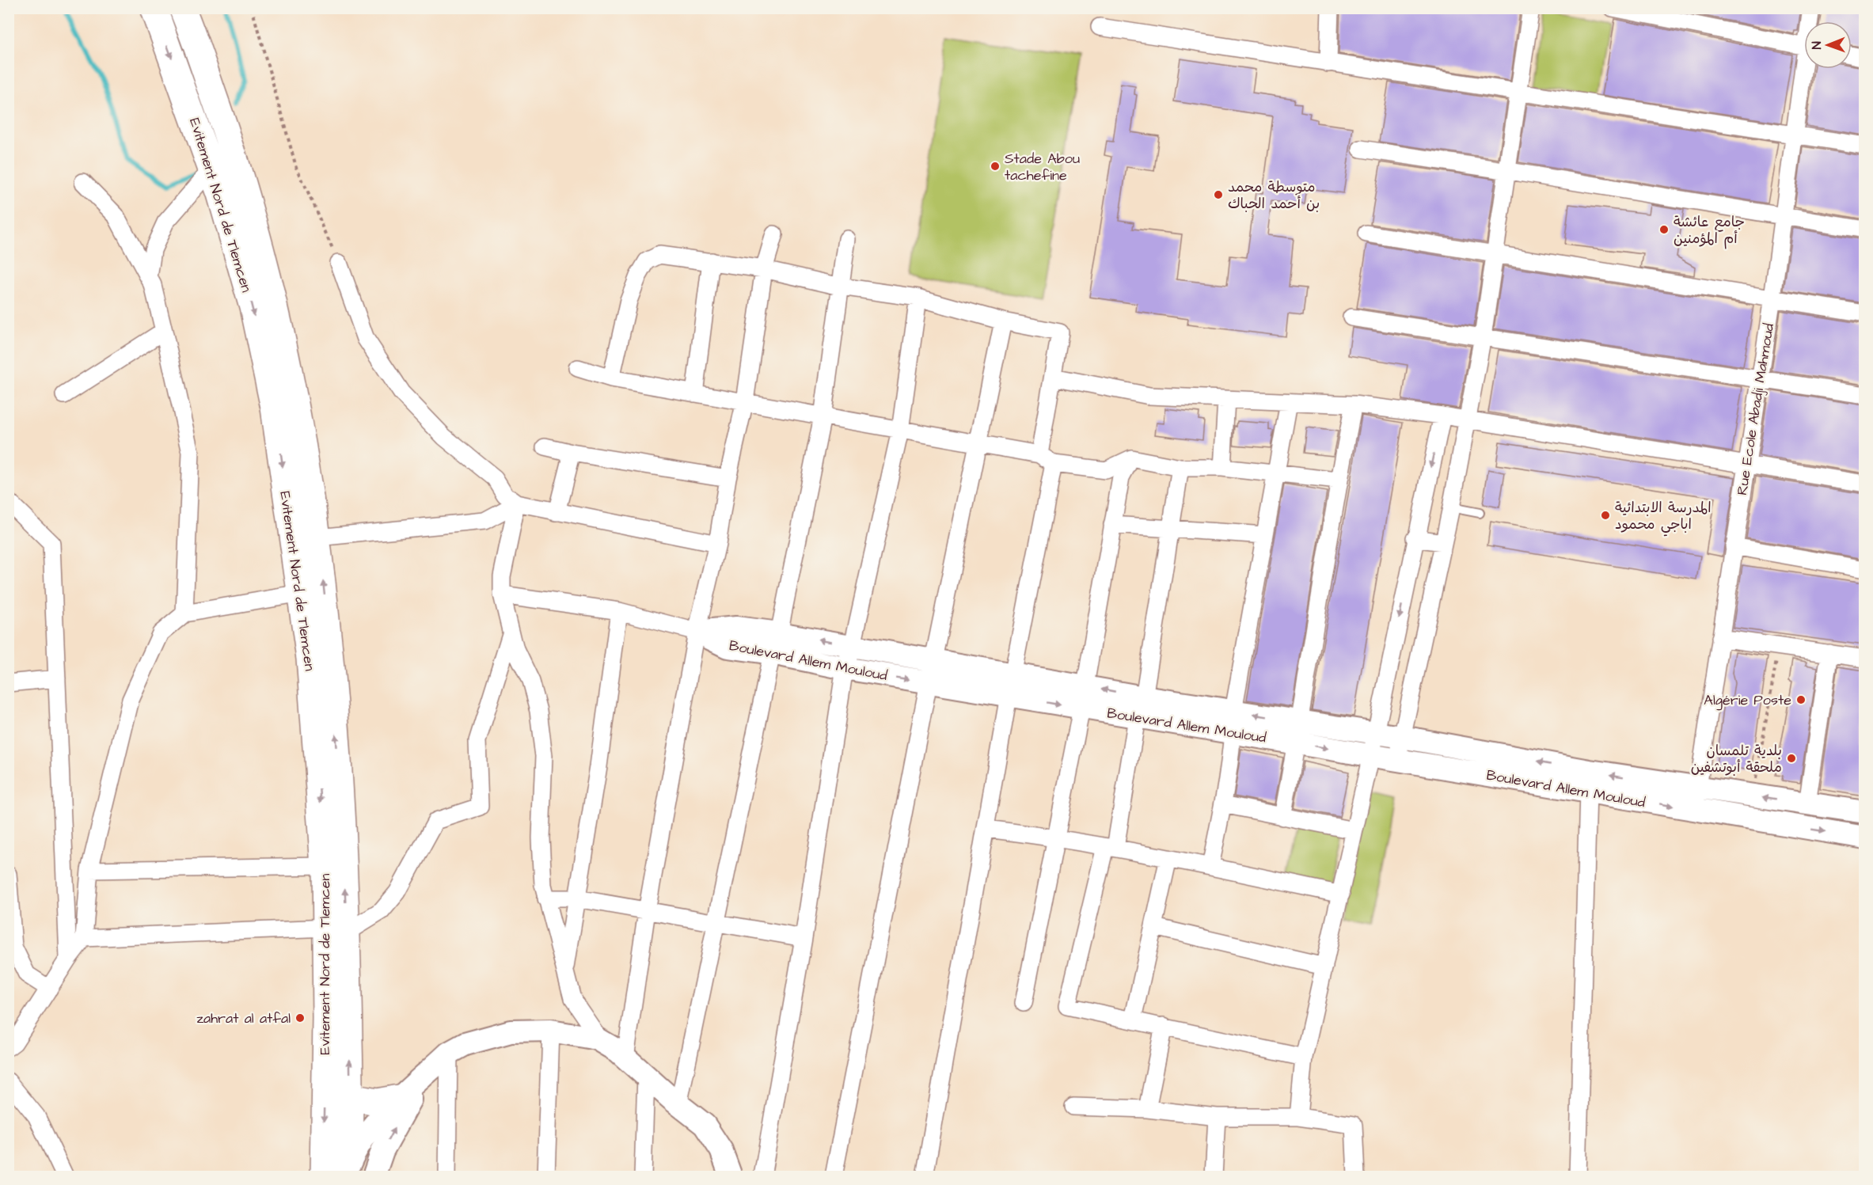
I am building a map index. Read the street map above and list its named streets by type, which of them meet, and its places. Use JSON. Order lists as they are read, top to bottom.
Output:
{
  "streets": {
    "highway": ["Evitement Nord de Tlemcen"],
    "main road": ["Boulevard Allem Mouloud"],
    "street": ["Rue Ecole Abadji Mahmoud"]
  },
  "crossings": [
    ["Rue Ecole Abadji Mahmoud", "Boulevard Allem Mouloud"]
  ],
  "places": [
    "Stade Abou tachefine",
    "متوسطة محمد بن أحمد الحباك",
    "جامع عائشة أم المؤمنين",
    "المدرسة الابتدائية اباجي محمود",
    "Algérie Poste",
    "بلدية تلمسان ملحقة أبوتشفين",
    "zahrat al atfal"
  ],
  "north": "left"
}
